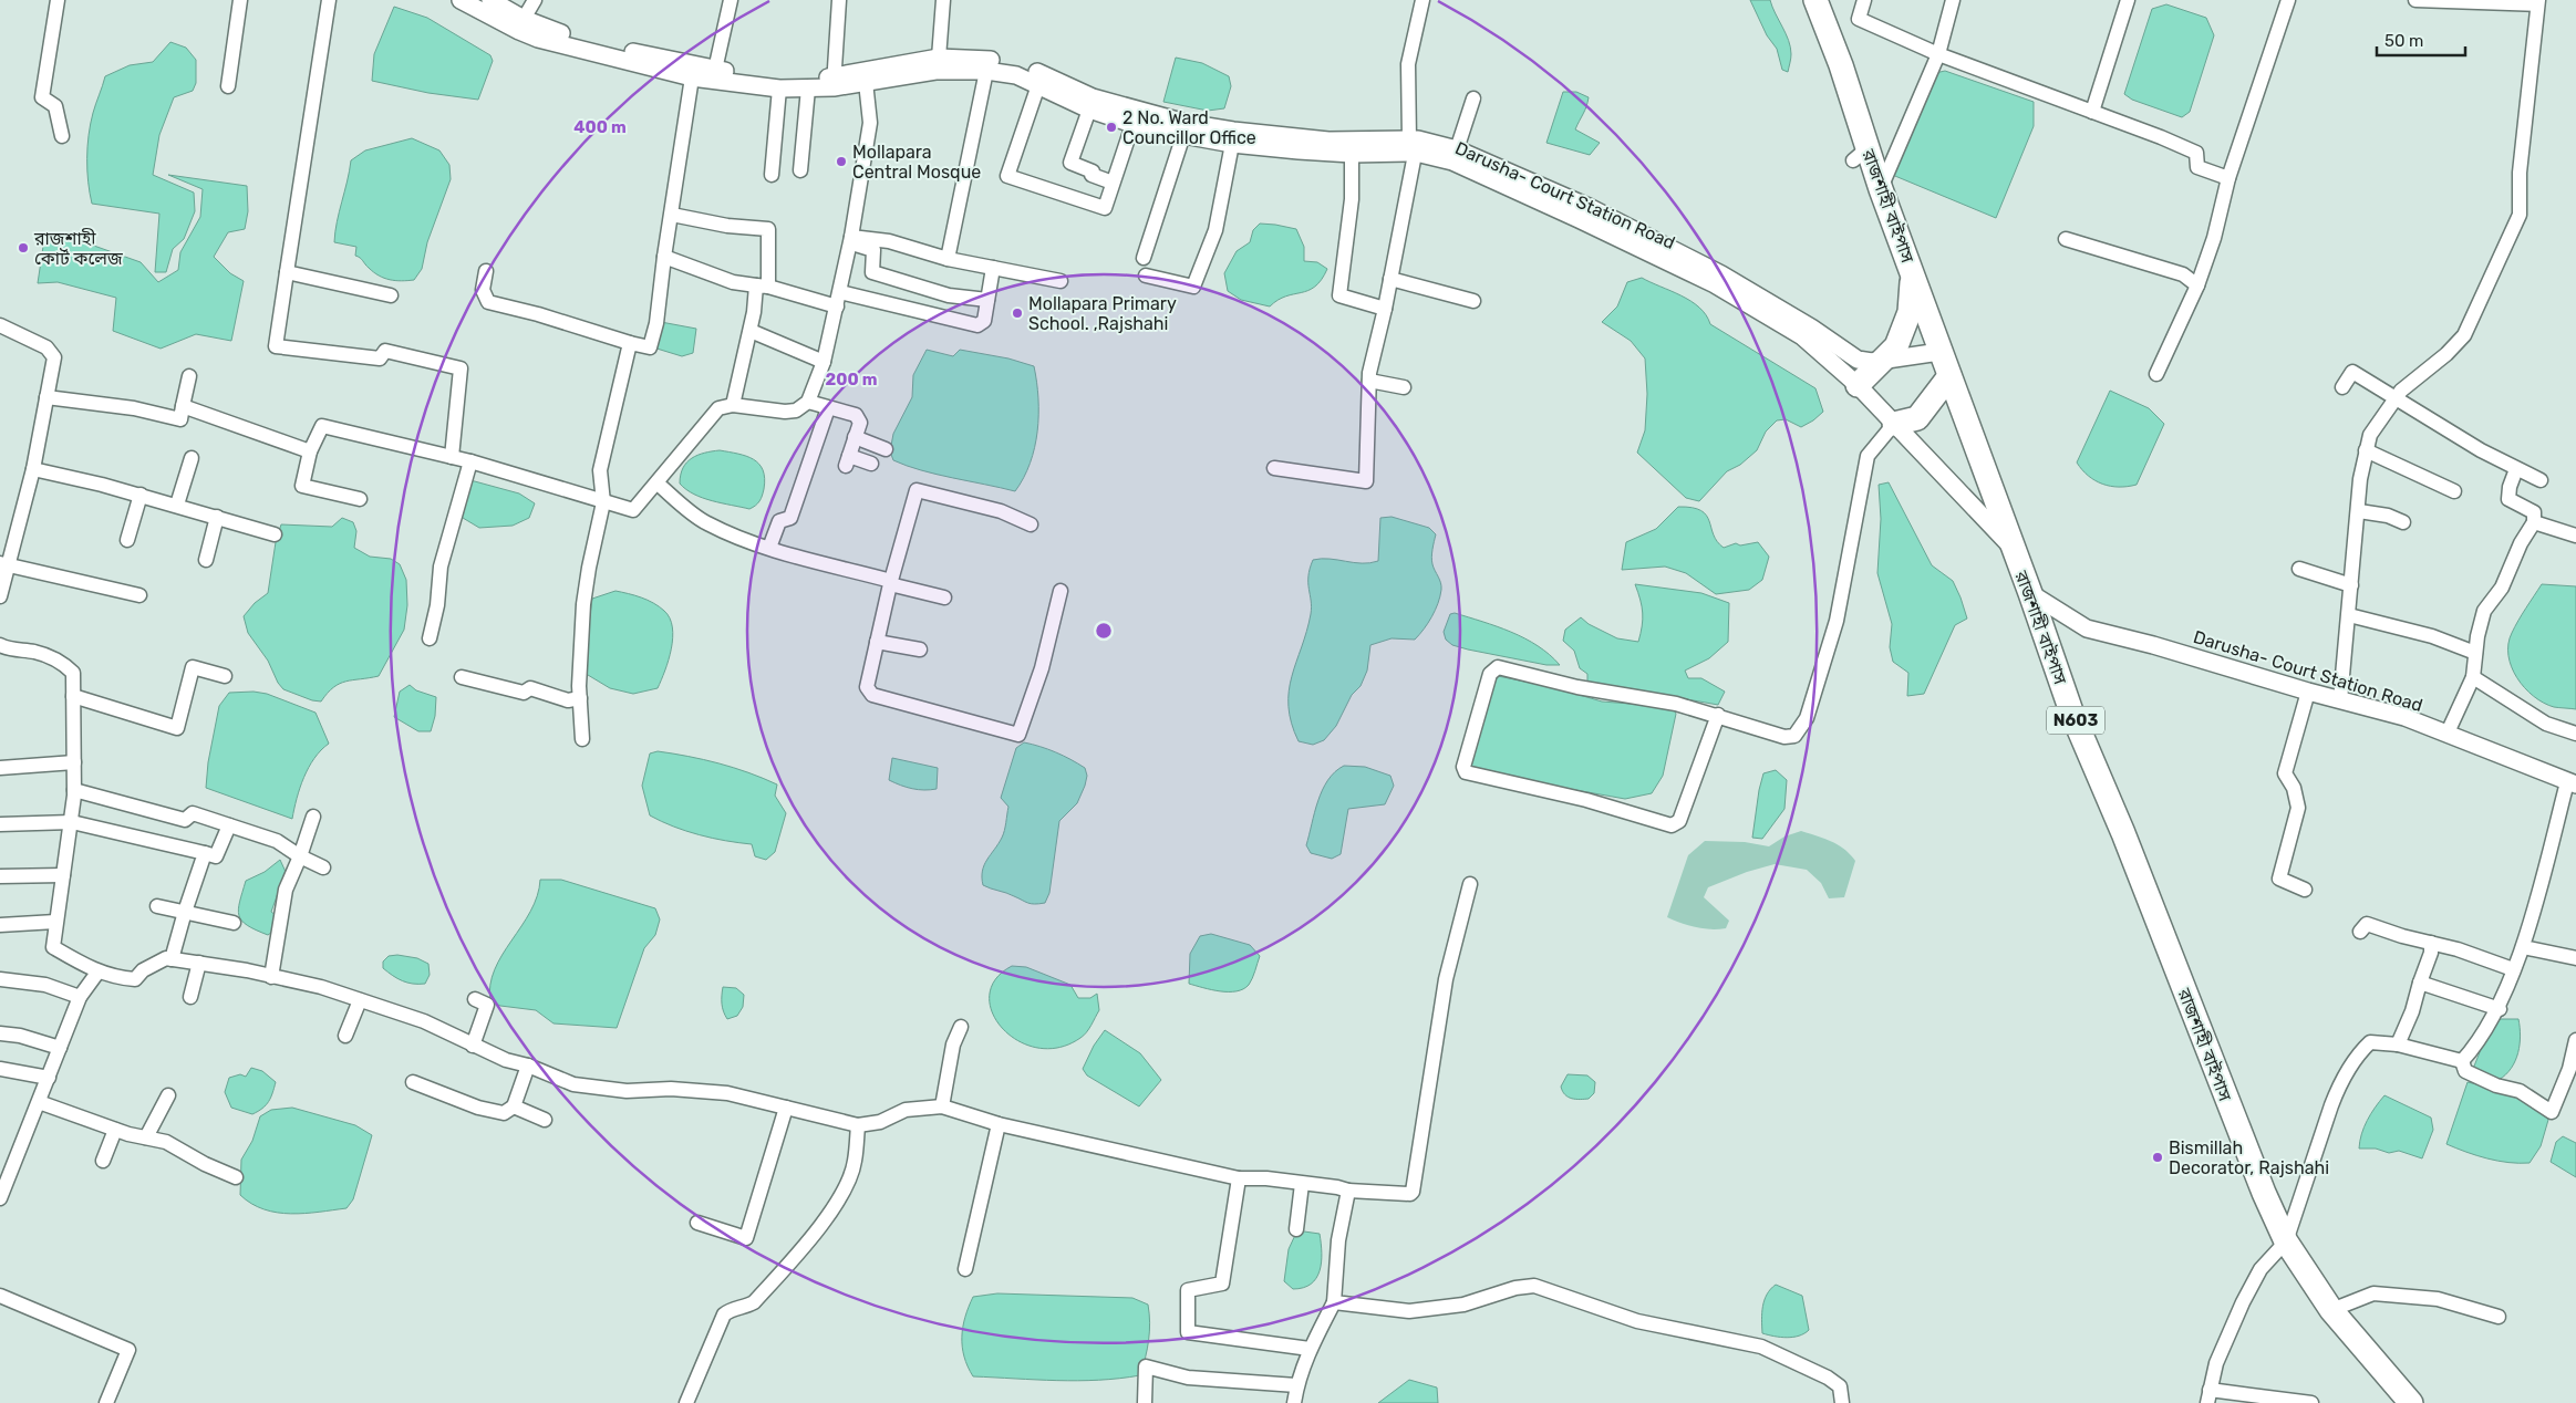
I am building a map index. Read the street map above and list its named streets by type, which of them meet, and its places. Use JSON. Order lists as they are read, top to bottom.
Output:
{
  "streets": {
    "highway": ["রাজশাহী বাইপাস", "N603"],
    "street": ["Darusha- Court Station Road"]
  },
  "crossings": [
    ["Darusha- Court Station Road", "রাজশাহী বাইপাস"]
  ],
  "places": [
    "2 No. Ward Councillor Office",
    "Mollapara Central Mosque",
    "রাজশাহী কোর্ট কলেজ",
    "Mollapara Primary School. ,Rajshahi",
    "Bismillah Decorator, Rajshahi"
  ],
  "scale_bar": "50 m",
  "rings": ["400 m", "200 m"]
}
